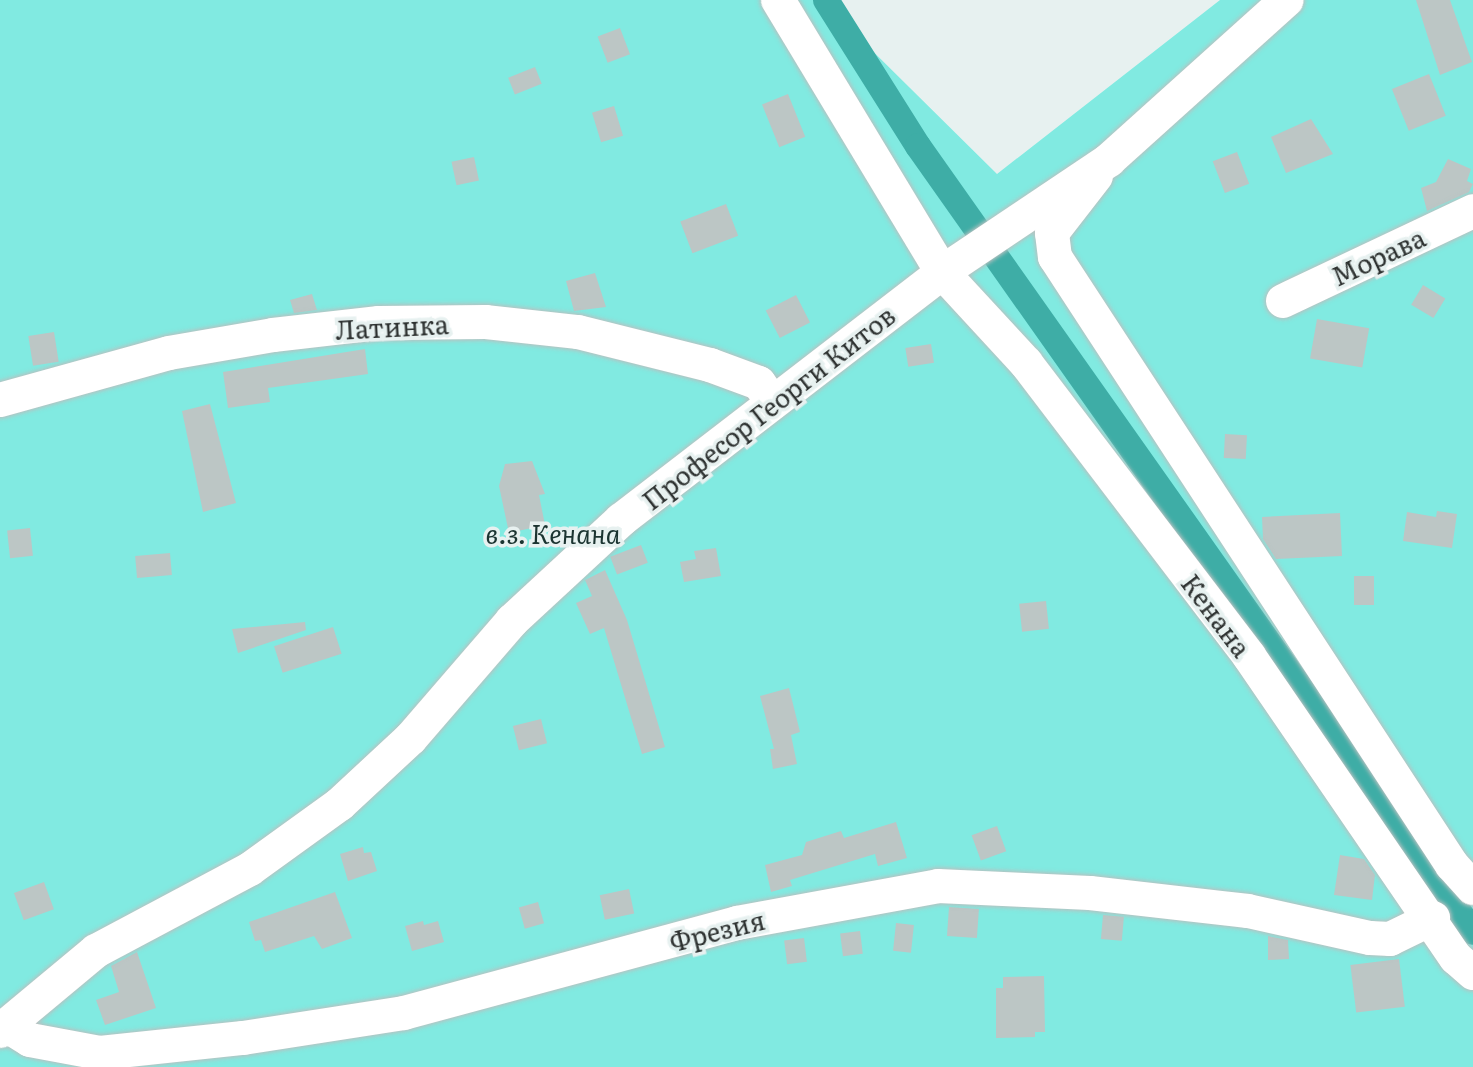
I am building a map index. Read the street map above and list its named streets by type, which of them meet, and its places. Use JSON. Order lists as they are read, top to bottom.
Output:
{
  "streets": {
    "street": [
      "Морава",
      "Латинка",
      "Професор Георги Китов",
      "Кенана",
      "Фрезия"
    ]
  },
  "crossings": [
    ["Латинка", "Професор Георги Китов"],
    ["Професор Георги Китов", "Кенана"],
    ["Професор Георги Китов", "Фрезия"],
    ["Кенана", "Фрезия"]
  ],
  "parks": ["в.з. Кенана"]
}
